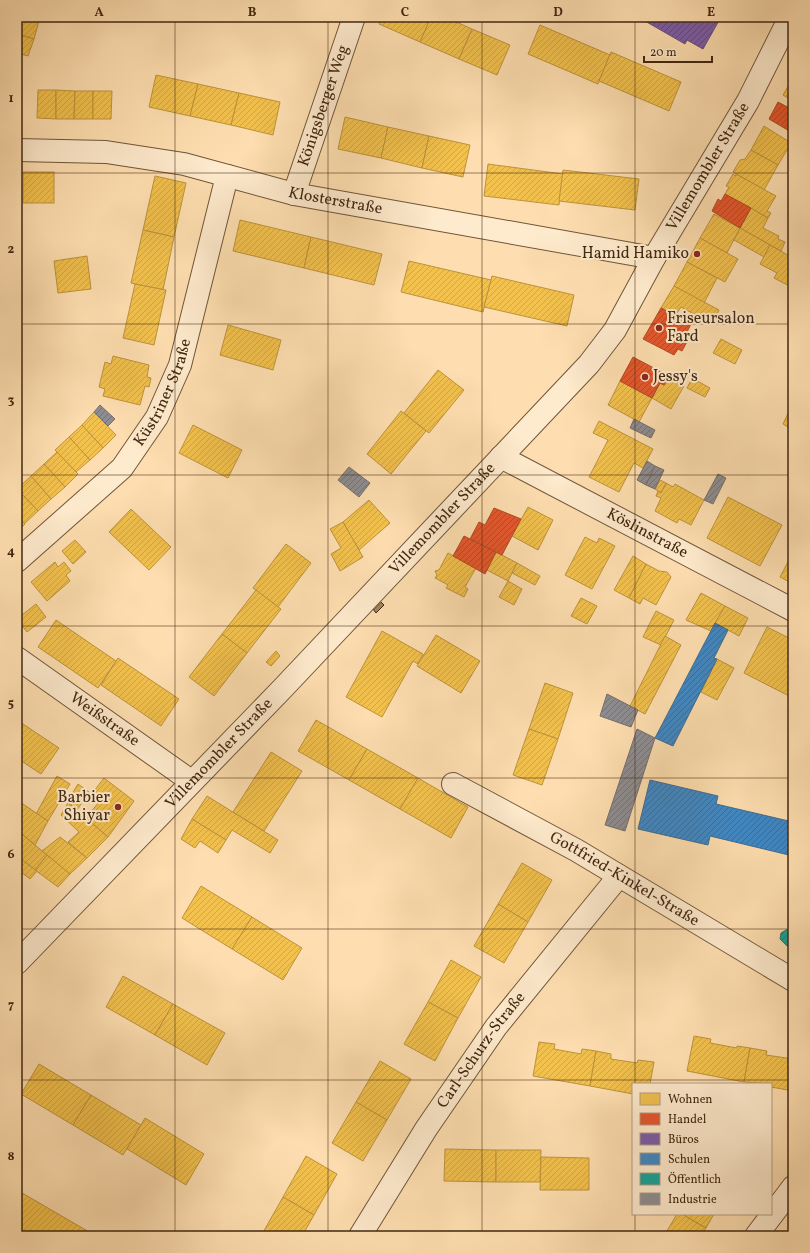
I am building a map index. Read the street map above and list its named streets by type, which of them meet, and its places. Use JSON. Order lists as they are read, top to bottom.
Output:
{
  "streets": {
    "street": [
      "Königsberger Weg",
      "Villemombler Straße",
      "Klosterstraße",
      "Küstriner Straße",
      "Köslinstraße",
      "Weißstraße",
      "Gottfried-Kinkel-Straße",
      "Carl-Schurz-Straße"
    ]
  },
  "crossings": [
    ["Königsberger Weg", "Klosterstraße"],
    ["Villemombler Straße", "Klosterstraße"],
    ["Villemombler Straße", "Köslinstraße"],
    ["Villemombler Straße", "Weißstraße"],
    ["Klosterstraße", "Küstriner Straße"],
    ["Gottfried-Kinkel-Straße", "Carl-Schurz-Straße"]
  ],
  "places": [
    "Hamid Hamiko",
    "Friseursalon Fard",
    "Jessy's",
    "Barbier Shiyar"
  ],
  "legend": [
    "Wohnen",
    "Handel",
    "Büros",
    "Schulen",
    "Öffentlich",
    "Industrie"
  ],
  "scale_bar": "20 m",
  "grid": {
    "columns": [
      "A",
      "B",
      "C",
      "D",
      "E"
    ],
    "rows": [
      "1",
      "2",
      "3",
      "4",
      "5",
      "6",
      "7",
      "8"
    ]
  }
}
